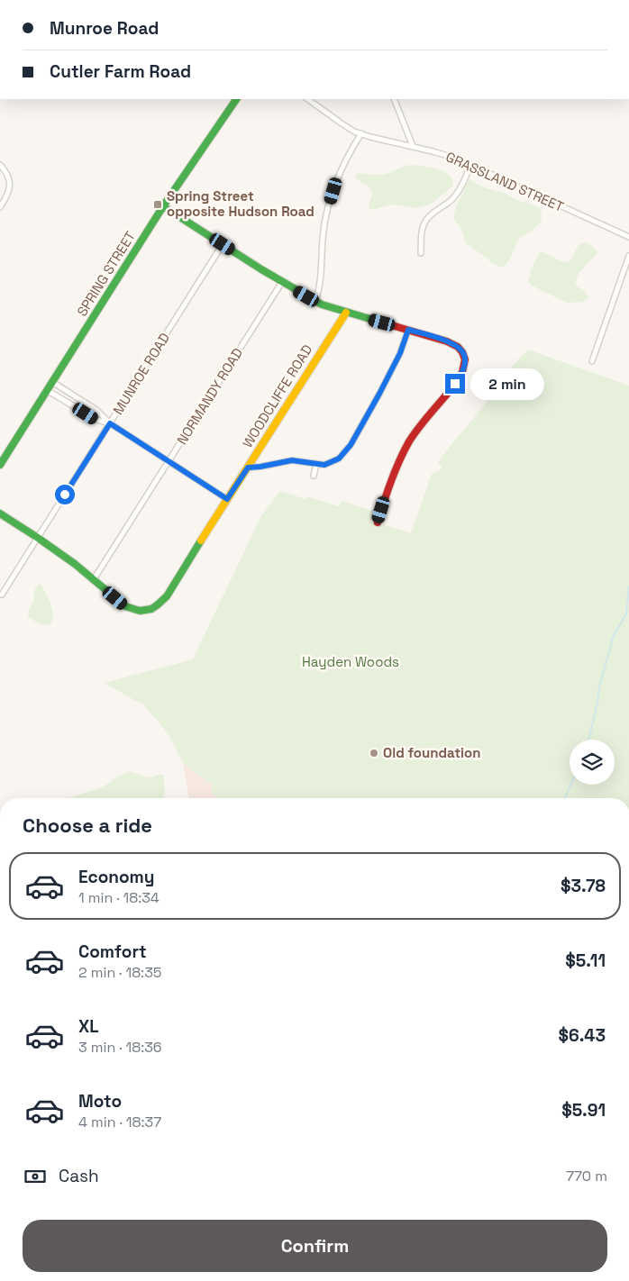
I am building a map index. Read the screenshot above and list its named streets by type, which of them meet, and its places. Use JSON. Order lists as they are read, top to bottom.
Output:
{
  "streets": {
    "main road": ["SPRING STREET", "WOODCLIFFE ROAD"],
    "street": ["GRASSLAND STREET", "MUNROE ROAD", "NORMANDY ROAD"]
  },
  "crossings": [
    ["MUNROE ROAD", "WOODCLIFFE ROAD"],
    ["NORMANDY ROAD", "WOODCLIFFE ROAD"]
  ],
  "parks": ["Hayden Woods"],
  "places": {
    "transit": ["Spring Street opposite Hudson Road"],
    "other": ["Old foundation"]
  },
  "page": {
    "banner": ["Munroe Road", "Cutler Farm Road"],
    "bubble": "2 min",
    "heading": "Choose a ride",
    "list": [
      {
        "name": "Economy",
        "note": "1 min · 18:34",
        "value": "$3.78"
      },
      {
        "name": "Comfort",
        "note": "2 min · 18:35",
        "value": "$5.11"
      },
      {
        "name": "XL",
        "note": "3 min · 18:36",
        "value": "$6.43"
      },
      {
        "name": "Moto",
        "note": "4 min · 18:37",
        "value": "$5.91"
      }
    ],
    "pay": ["Cash", "770 m"],
    "buttons": "Confirm"
  }
}
